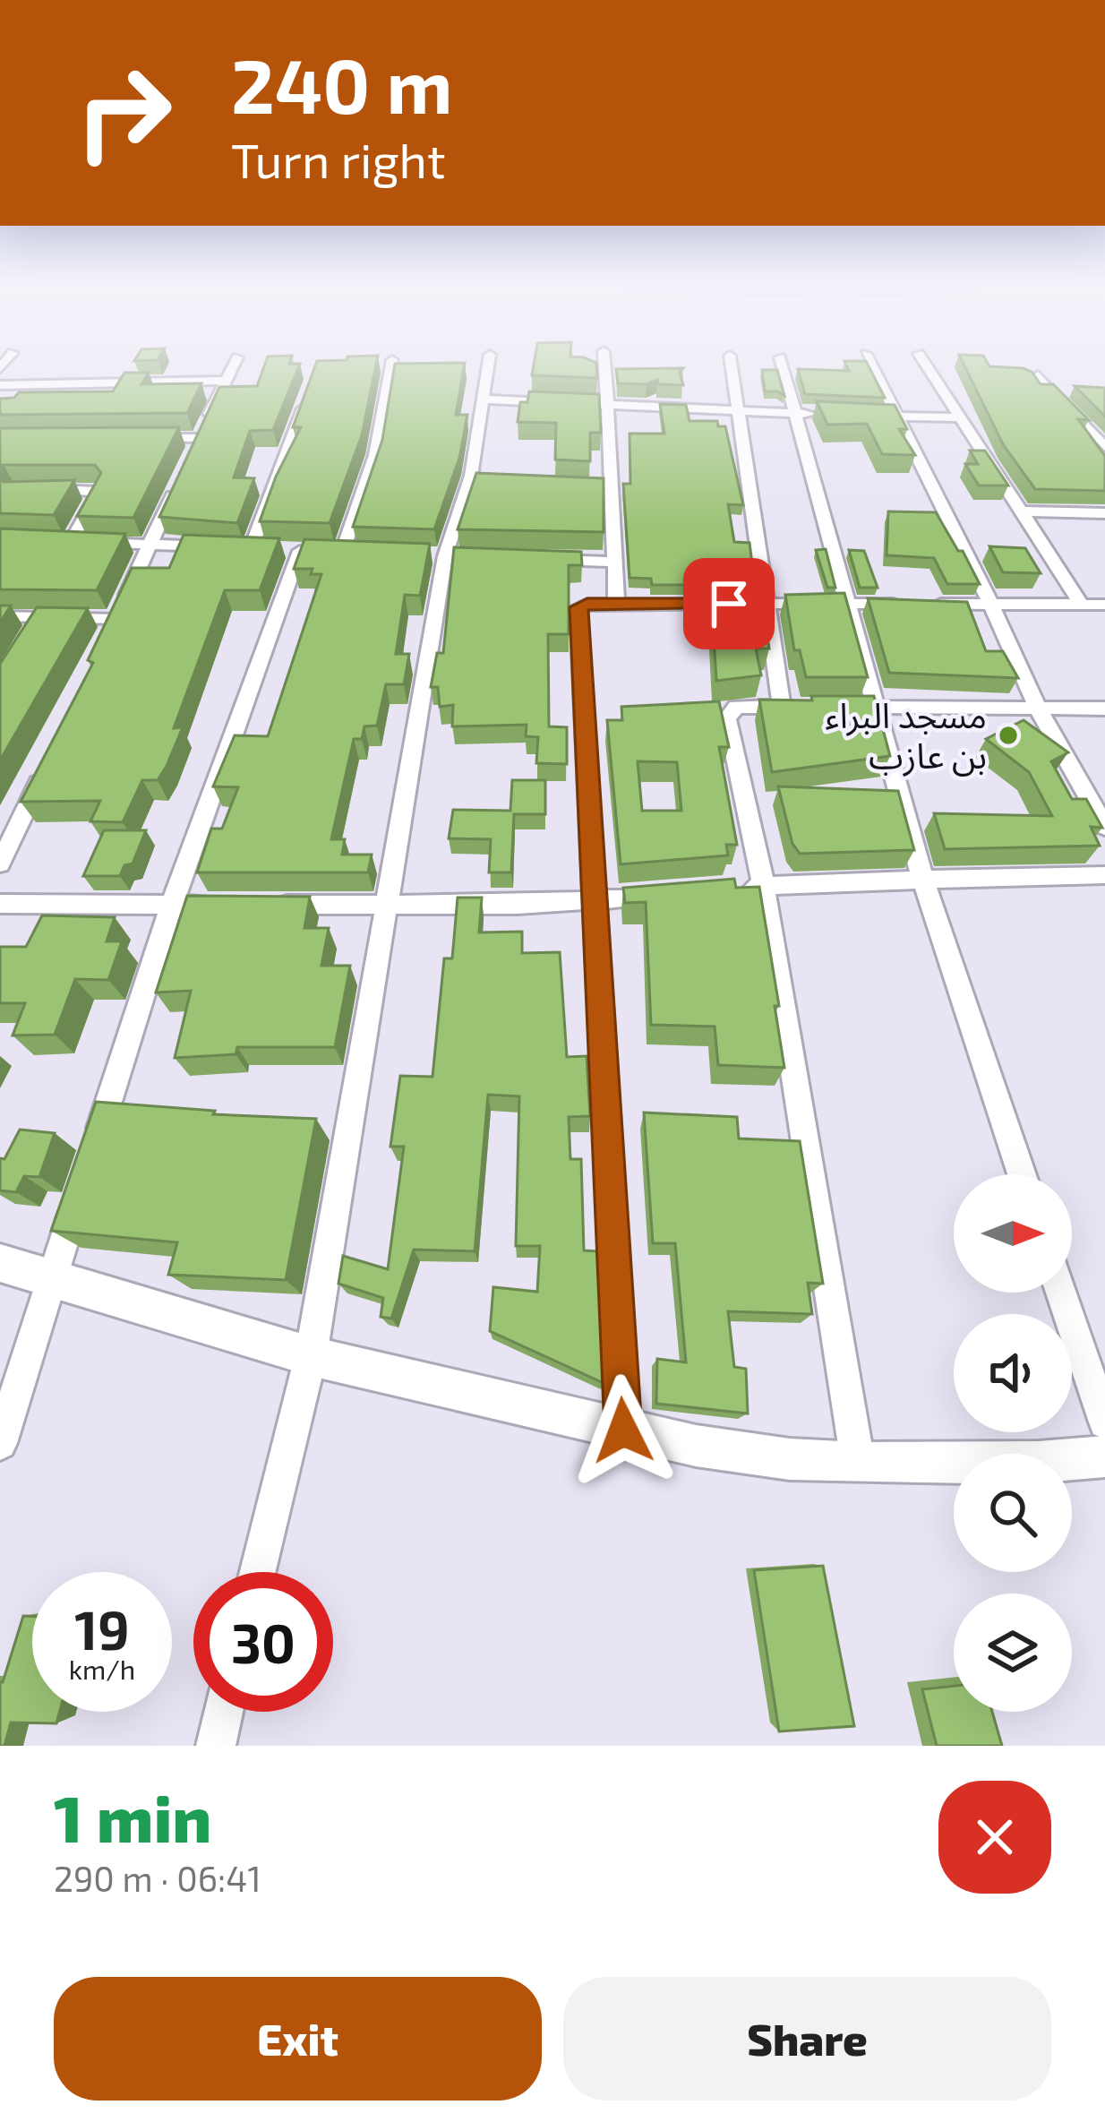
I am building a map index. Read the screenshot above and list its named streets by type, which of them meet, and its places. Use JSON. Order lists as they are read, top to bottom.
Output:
{
  "places": ["مسجد البراء بن عازب"],
  "north": "right",
  "page": {
    "turn": ["240 m", "Turn right"],
    "speed": "19 km/h",
    "limit": "30",
    "heading": ["1 min", "290 m · 06:41"],
    "buttons": ["Exit", "Share"]
  }
}
